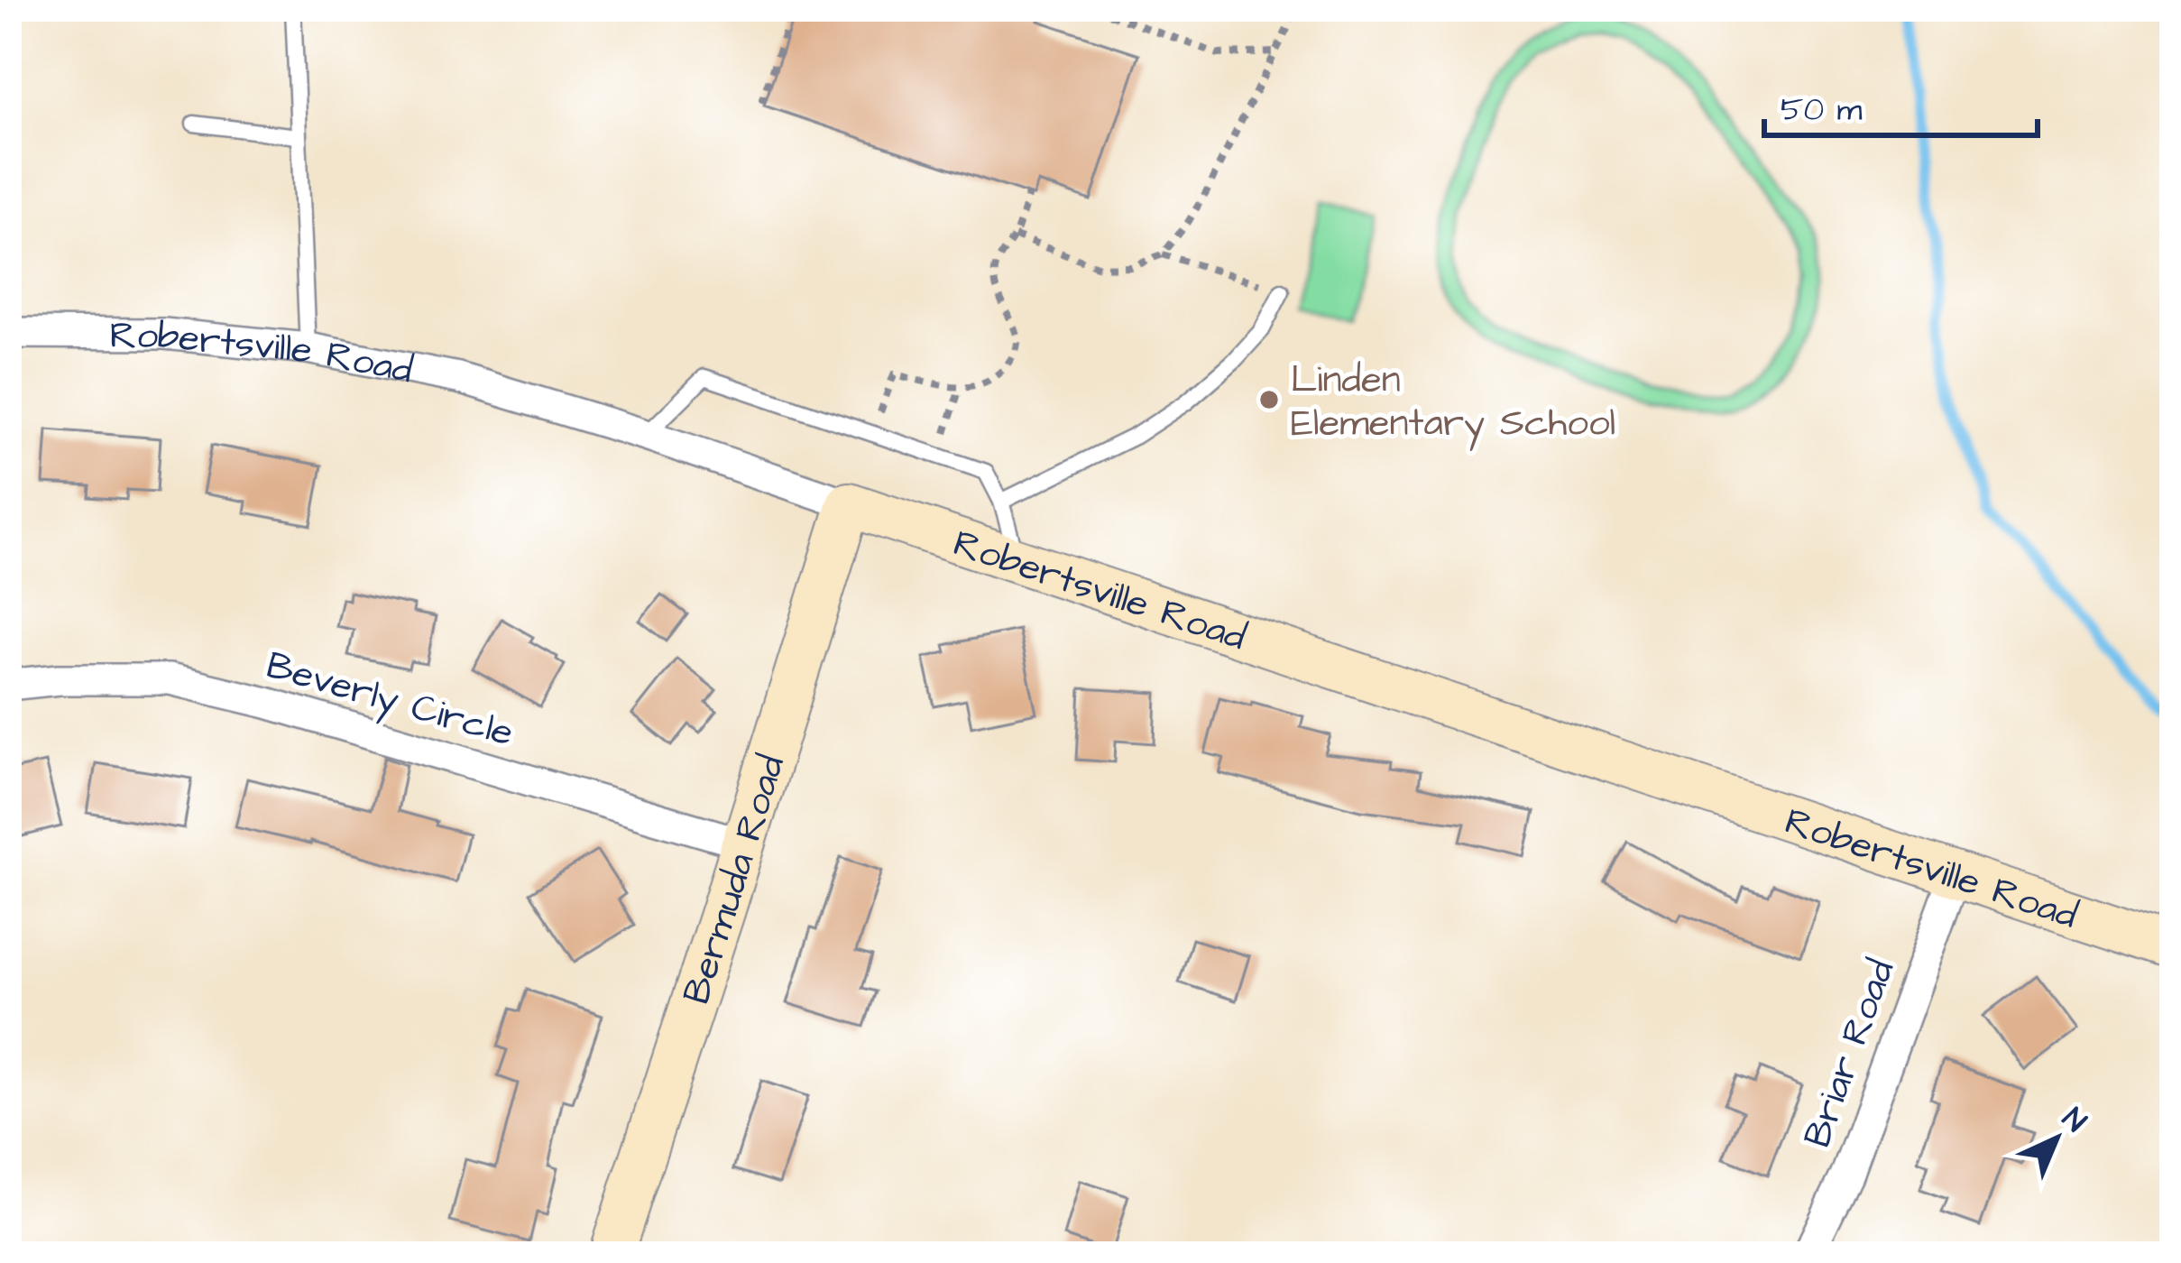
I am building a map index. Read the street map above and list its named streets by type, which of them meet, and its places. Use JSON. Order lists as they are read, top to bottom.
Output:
{
  "streets": {
    "street": [
      "Robertsville Road",
      "Beverly Circle",
      "Bermuda Road",
      "Briar Road"
    ]
  },
  "crossings": [
    ["Robertsville Road", "Bermuda Road"],
    ["Robertsville Road", "Briar Road"],
    ["Beverly Circle", "Bermuda Road"]
  ],
  "places": ["Linden Elementary School"],
  "scale_bar": "50 m",
  "north": "top right"
}
